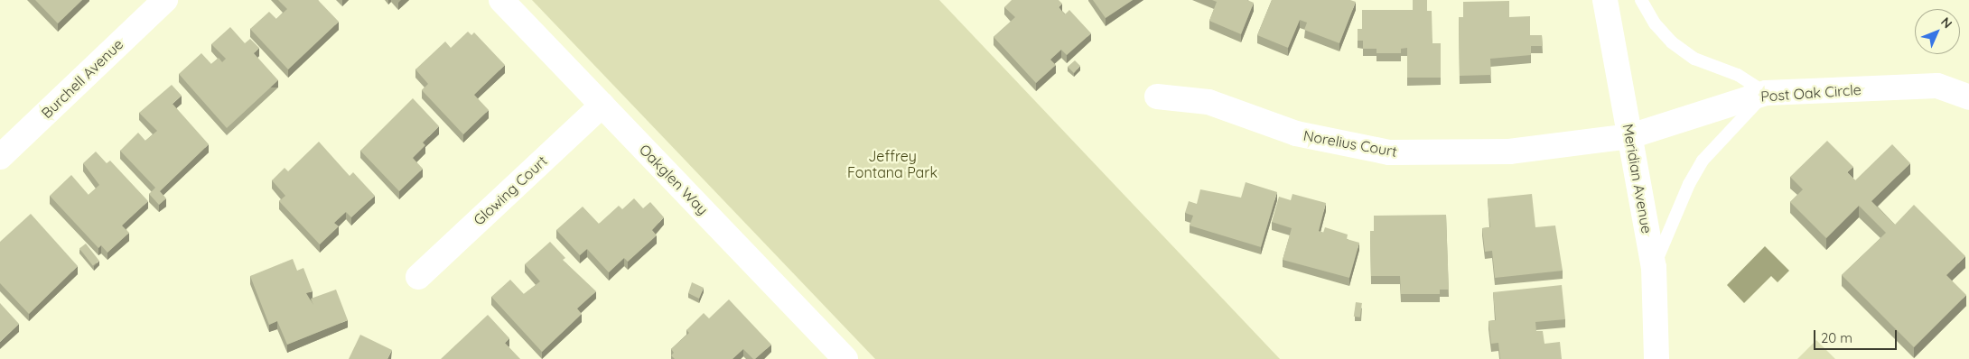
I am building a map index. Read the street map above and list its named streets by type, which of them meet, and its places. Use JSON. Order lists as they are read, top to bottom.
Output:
{
  "streets": {
    "street": [
      "Burchell Avenue",
      "Post Oak Circle",
      "Norelius Court",
      "Meridian Avenue",
      "Oakglen Way",
      "Glowing Court"
    ]
  },
  "crossings": [
    ["Post Oak Circle", "Norelius Court"],
    ["Post Oak Circle", "Meridian Avenue"],
    ["Norelius Court", "Meridian Avenue"],
    ["Oakglen Way", "Glowing Court"]
  ],
  "parks": ["Jeffrey Fontana Park"],
  "scale_bar": "20 m",
  "north": "top right"
}
